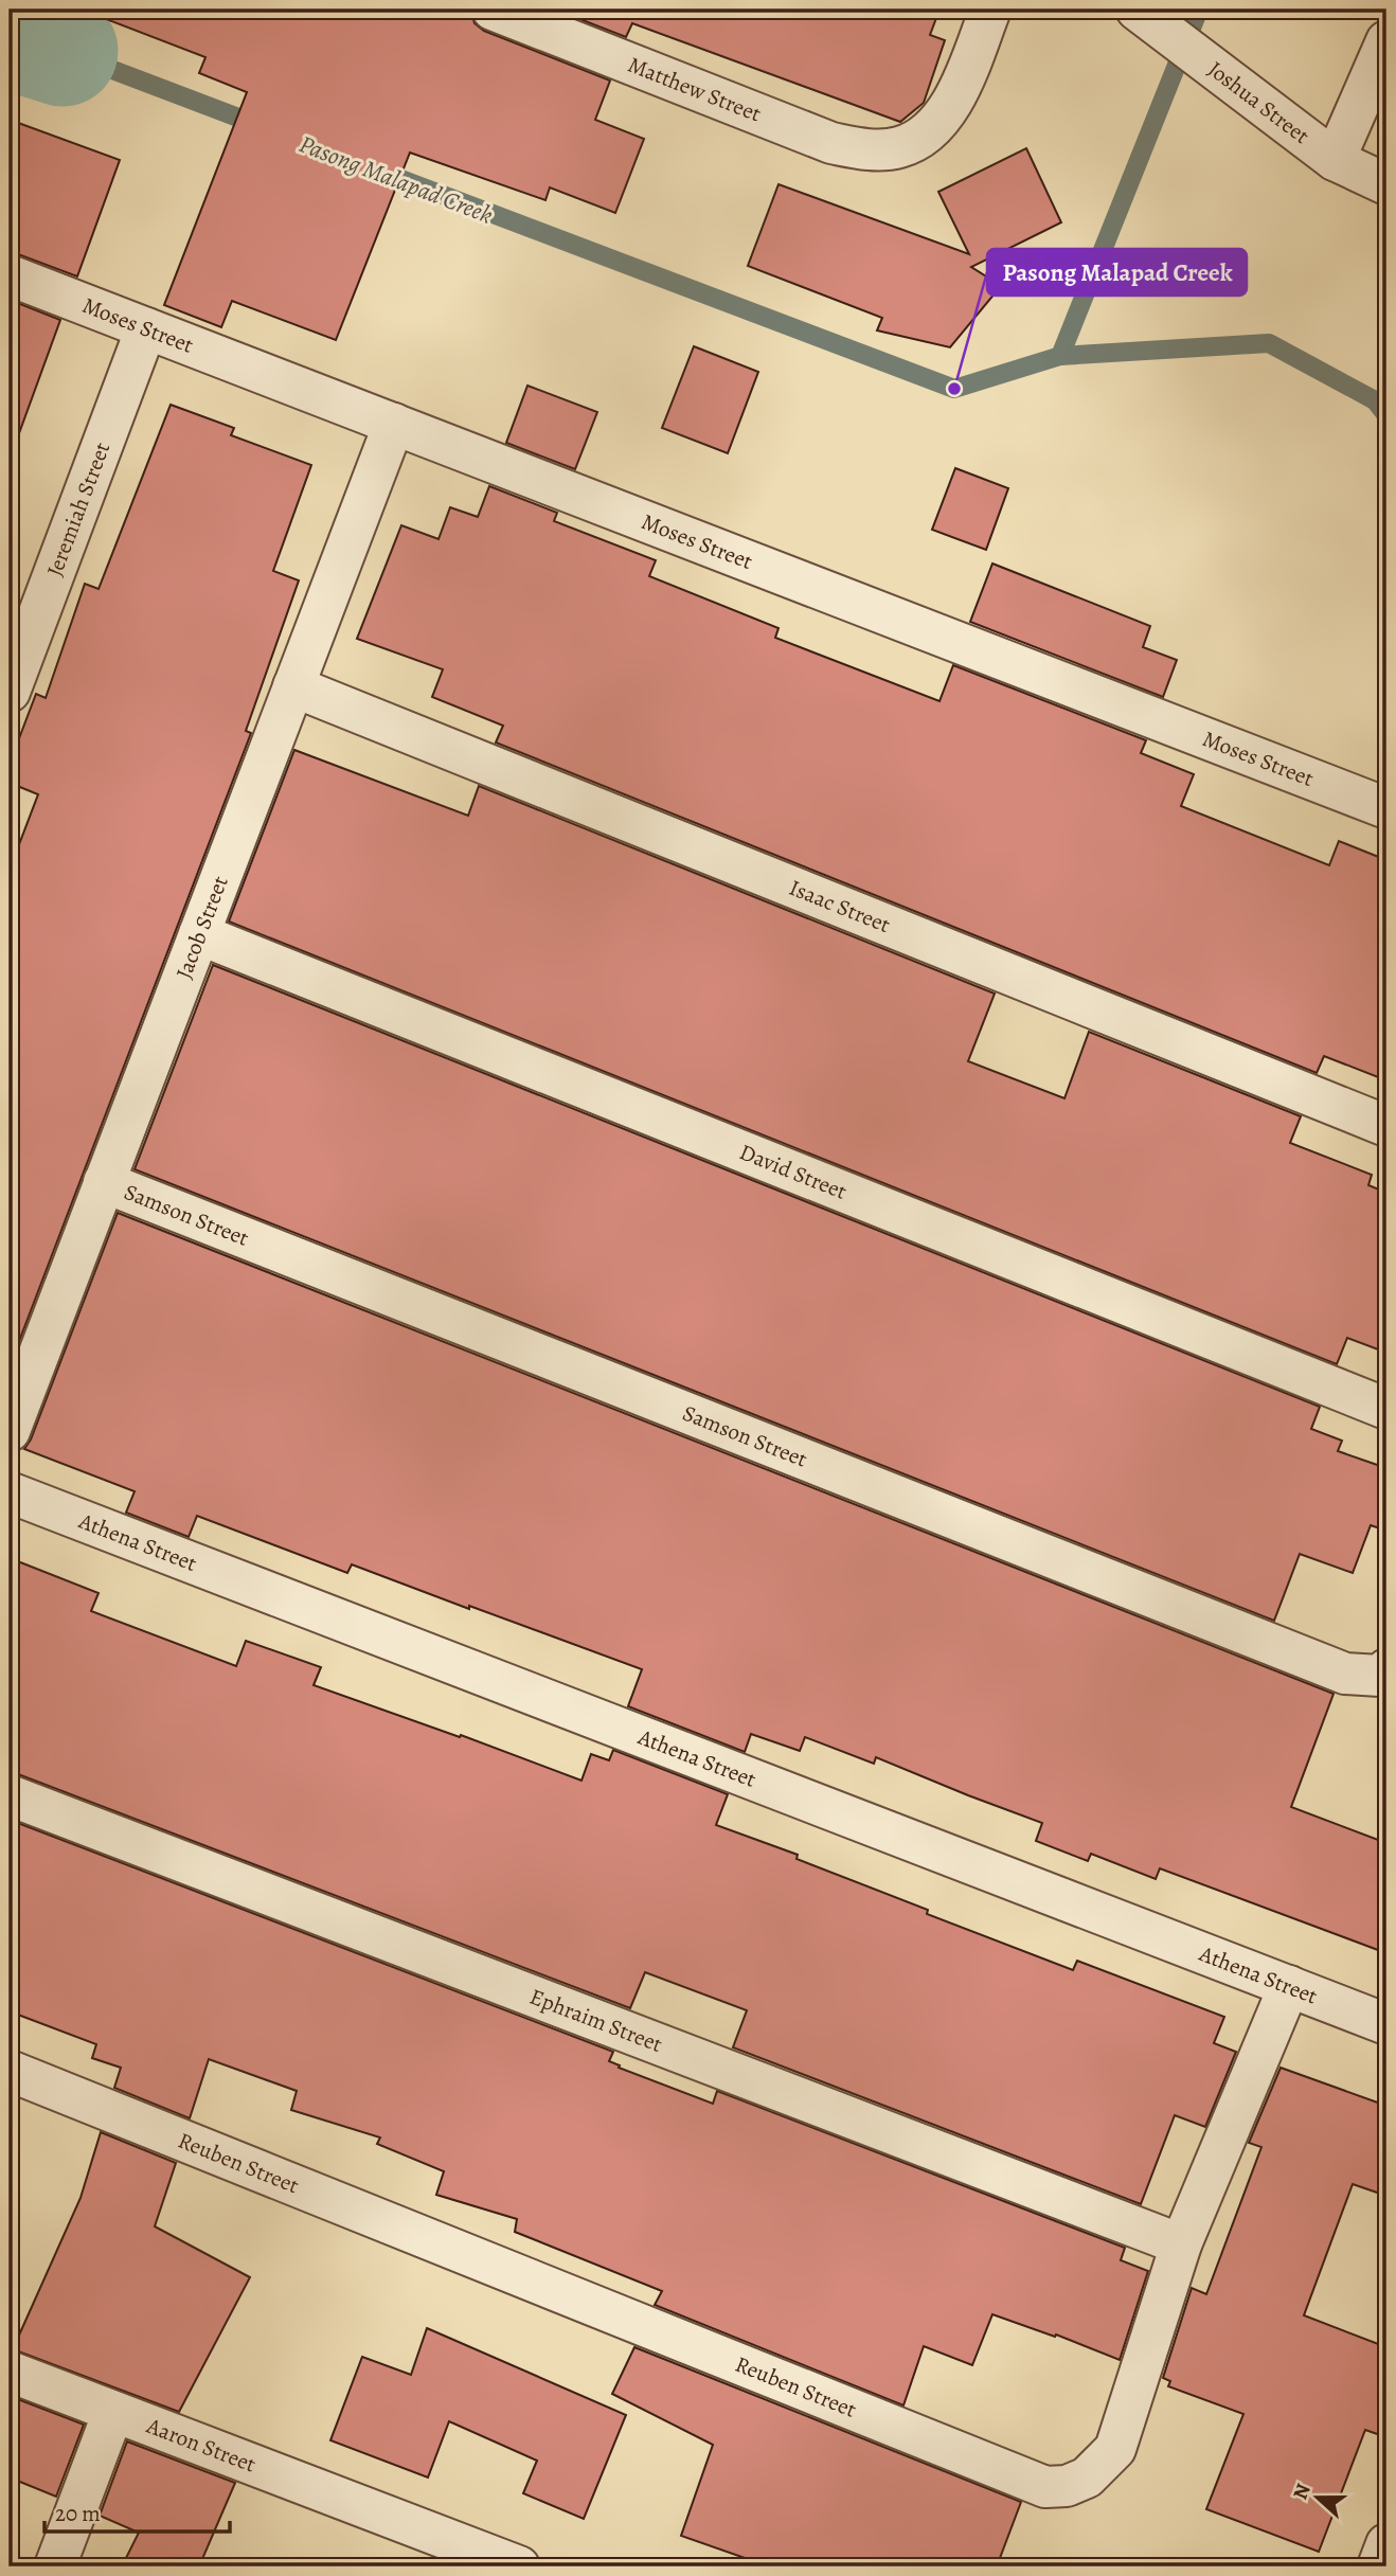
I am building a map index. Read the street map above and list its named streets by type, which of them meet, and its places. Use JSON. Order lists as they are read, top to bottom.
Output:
{
  "streets": {
    "street": [
      "Matthew Street",
      "Joshua Street",
      "Moses Street",
      "Jeremiah Street",
      "Isaac Street",
      "Jacob Street",
      "David Street",
      "Samson Street",
      "Athena Street",
      "Ephraim Street",
      "Reuben Street",
      "Aaron Street"
    ]
  },
  "crossings": [
    ["Moses Street", "Jeremiah Street"],
    ["Moses Street", "Jacob Street"],
    ["Isaac Street", "Jacob Street"],
    ["Jacob Street", "David Street"],
    ["Jacob Street", "Samson Street"],
    ["Athena Street", "Reuben Street"],
    ["Ephraim Street", "Reuben Street"]
  ],
  "water": ["Pasong Malapad Creek"],
  "places": ["Pasong Malapad Creek"],
  "scale_bar": "20 m",
  "north": "left"
}
